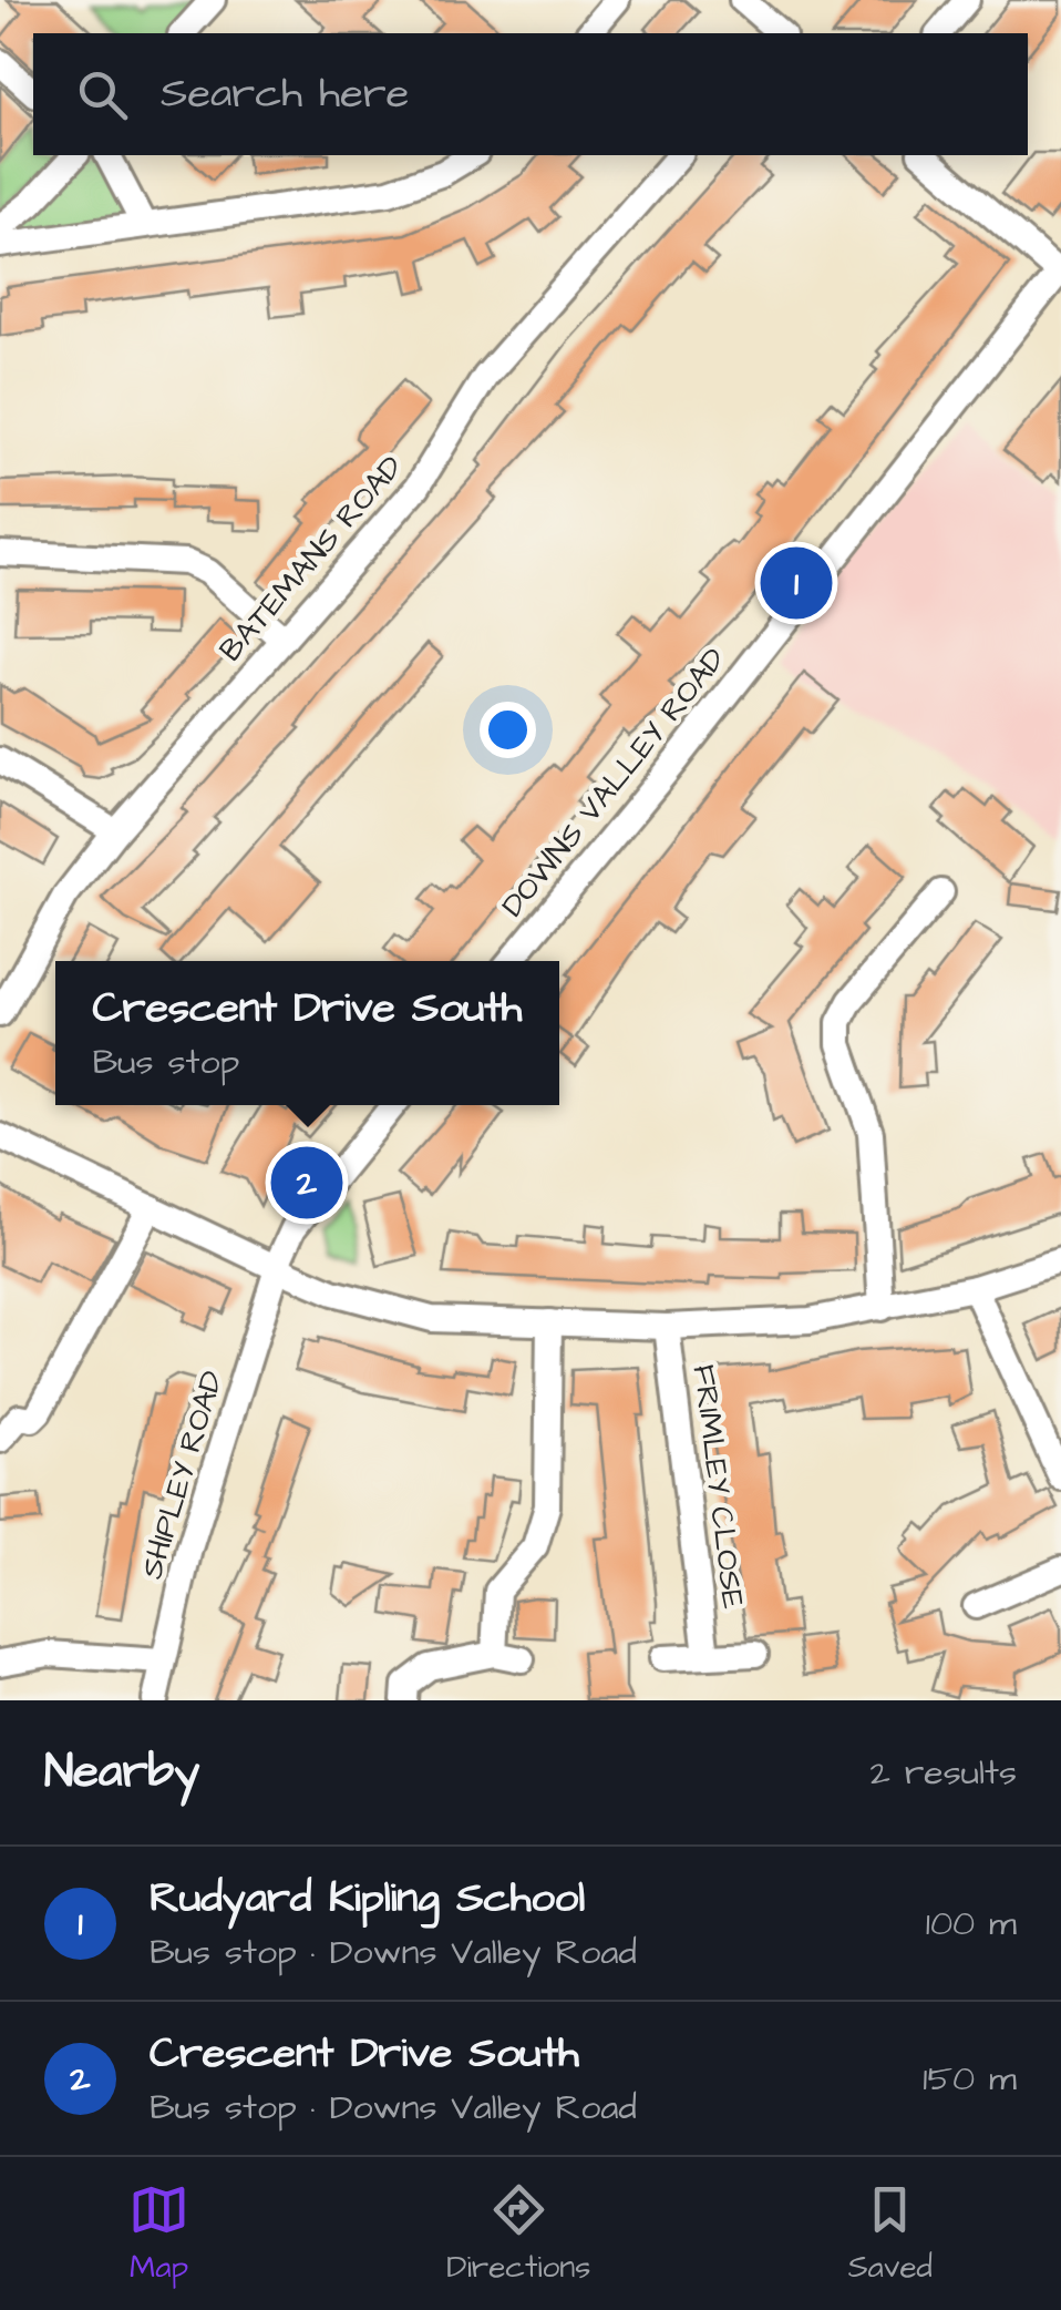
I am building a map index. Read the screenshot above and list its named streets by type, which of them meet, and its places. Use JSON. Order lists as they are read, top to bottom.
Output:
{
  "streets": {
    "street": [
      "BATEMANS ROAD",
      "DOWNS VALLEY ROAD",
      "SHIPLEY ROAD",
      "FRIMLEY CLOSE"
    ]
  },
  "page": {
    "search": "Search here",
    "pins": ["1", "2"],
    "popup": ["Crescent Drive South", "Bus stop"],
    "heading": ["Nearby", "2 results"],
    "list": [
      {
        "mark": "1",
        "name": "Rudyard Kipling School",
        "note": "Bus stop · Downs Valley Road",
        "value": "100 m"
      },
      {
        "mark": "2",
        "name": "Crescent Drive South",
        "note": "Bus stop · Downs Valley Road",
        "value": "150 m"
      }
    ],
    "nav": ["Map", "Directions", "Saved"]
  }
}
